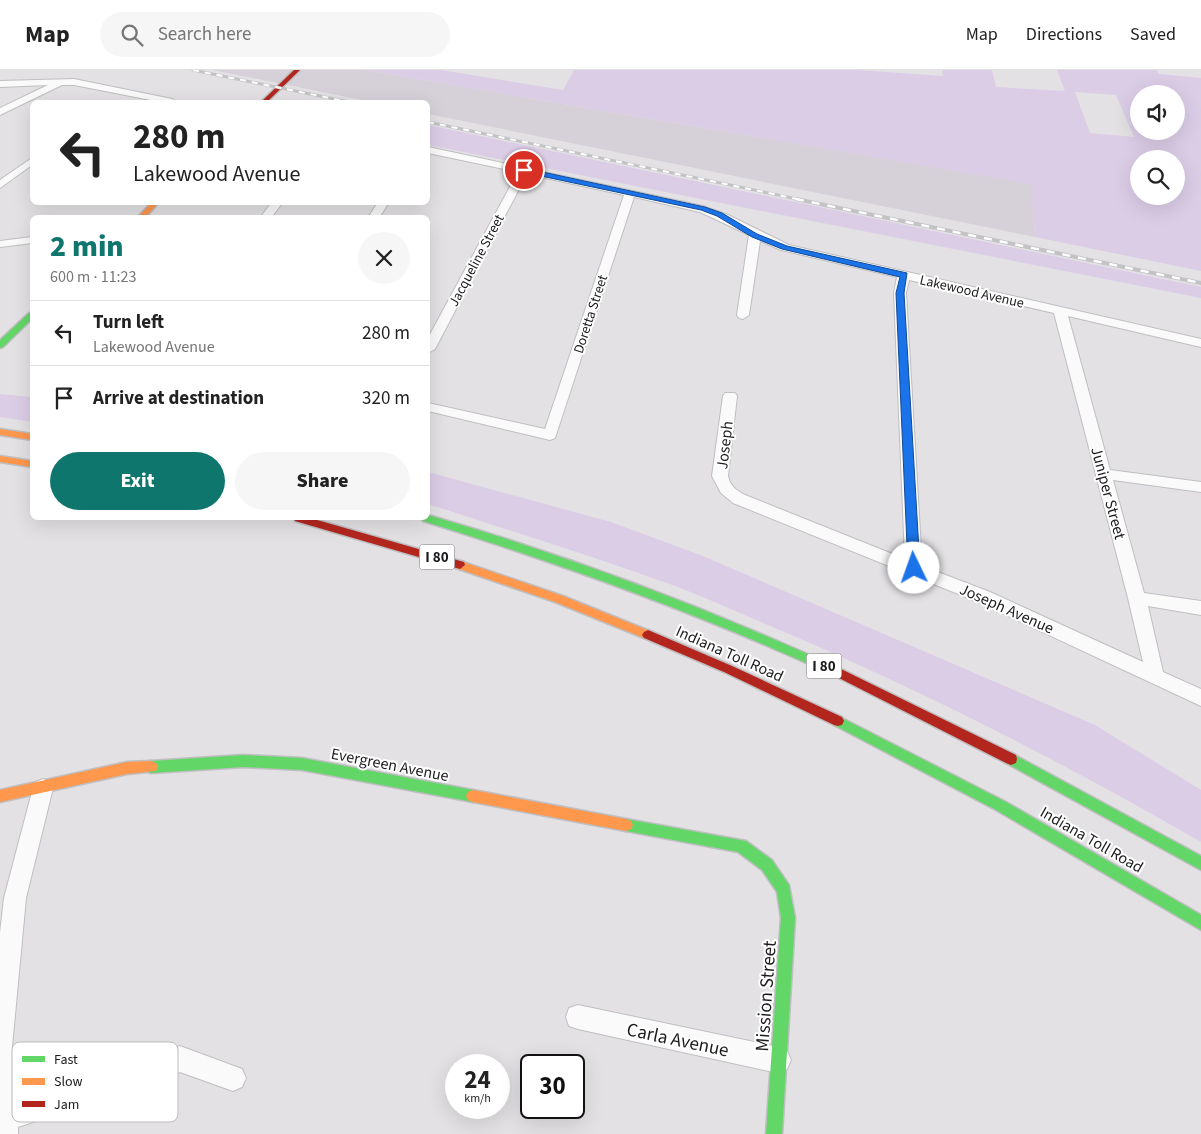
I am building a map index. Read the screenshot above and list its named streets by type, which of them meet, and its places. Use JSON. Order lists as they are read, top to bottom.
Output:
{
  "streets": {
    "main road": [
      "I 80",
      "Indiana Toll Road",
      "Evergreen Avenue",
      "Mission Street"
    ],
    "street": [
      "Jacqueline Street",
      "Lakewood Avenue",
      "Doretta Street",
      "Joseph",
      "Juniper Street",
      "Joseph Avenue",
      "Carla Avenue"
    ]
  },
  "crossings": [
    ["Jacqueline Street", "Lakewood Avenue"],
    ["Lakewood Avenue", "Doretta Street"],
    ["Lakewood Avenue", "Juniper Street"],
    ["Joseph", "Joseph Avenue"],
    ["Juniper Street", "Joseph Avenue"],
    ["Evergreen Avenue", "Mission Street"],
    ["Mission Street", "Carla Avenue"]
  ],
  "legend": ["Fast", "Slow", "Jam"],
  "page": {
    "header": "Map",
    "search": "Search here",
    "nav": ["Map", "Directions", "Saved"],
    "turn": ["280 m", "Lakewood Avenue"],
    "heading": ["2 min", "600 m · 11:23"],
    "list": [
      {
        "name": "Turn left",
        "note": "Lakewood Avenue",
        "value": "280 m"
      },
      {
        "name": "Arrive at destination",
        "value": "320 m"
      }
    ],
    "buttons": ["Exit", "Share"],
    "speed": "24 km/h",
    "limit": "30"
  }
}
